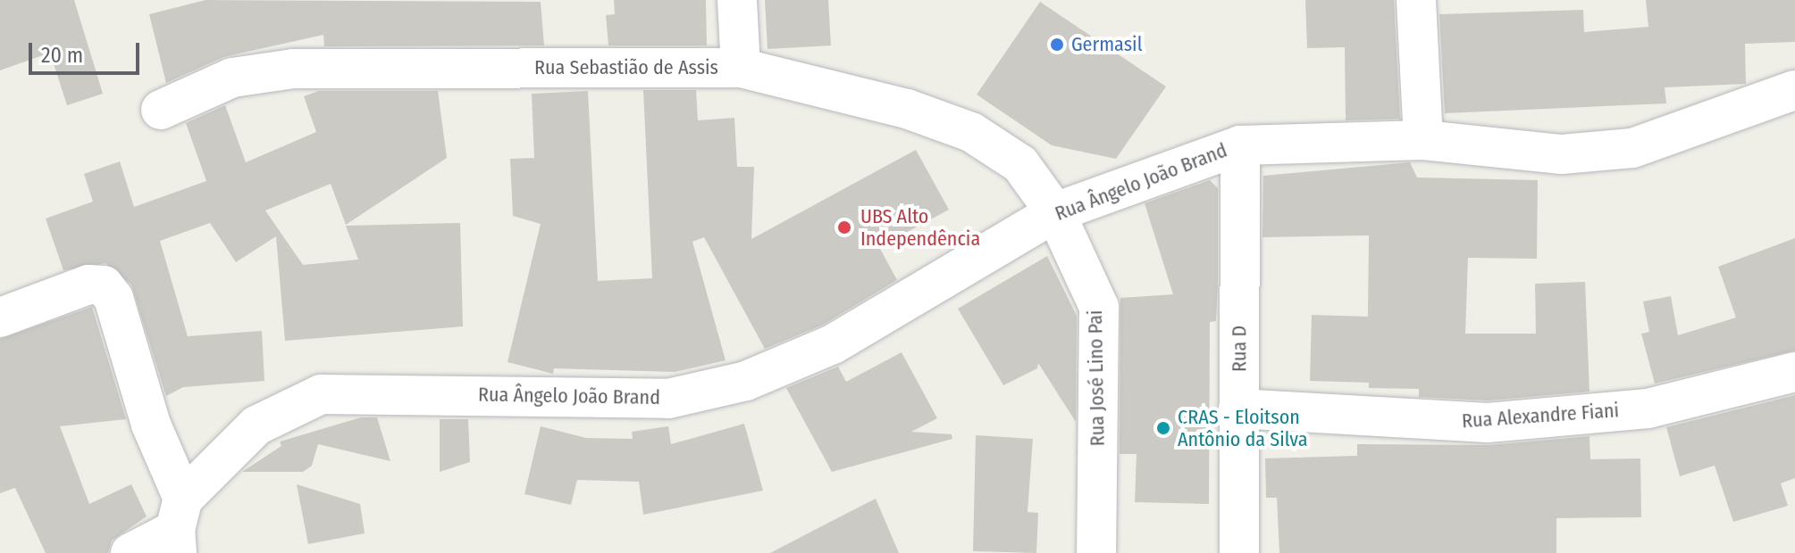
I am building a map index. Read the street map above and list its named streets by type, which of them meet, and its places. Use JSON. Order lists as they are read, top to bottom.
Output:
{
  "streets": {
    "street": [
      "Rua Sebastião de Assis",
      "Rua Ângelo João Brand",
      "Rua D",
      "Rua José Lino Pai",
      "Rua Alexandre Fiani"
    ]
  },
  "crossings": [
    ["Rua Sebastião de Assis", "Rua Ângelo João Brand"],
    ["Rua Sebastião de Assis", "Rua José Lino Pai"],
    ["Rua Ângelo João Brand", "Rua D"],
    ["Rua Ângelo João Brand", "Rua José Lino Pai"],
    ["Rua D", "Rua Alexandre Fiani"]
  ],
  "places": ["Germasil", "UBS Alto Independência", "CRAS - Eloitson Antônio da Silva"],
  "scale_bar": "20 m"
}
